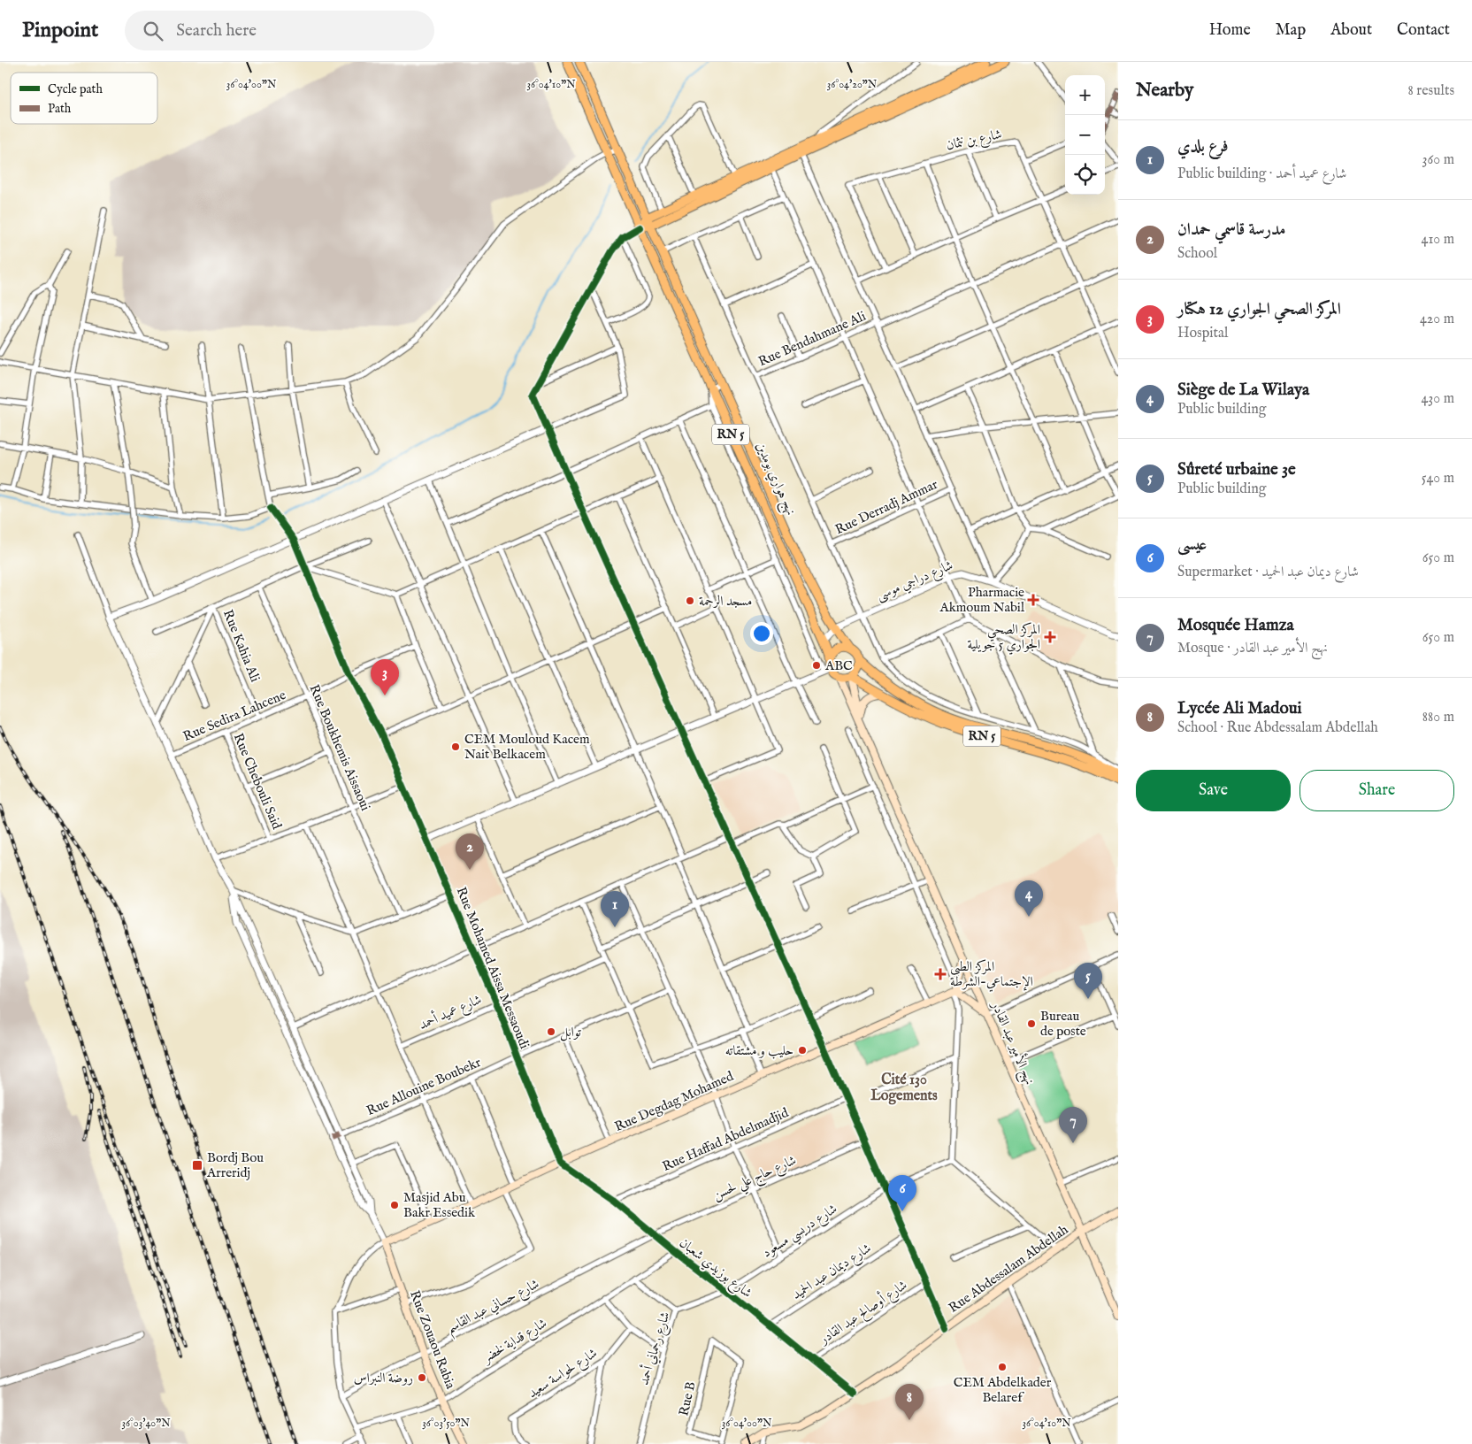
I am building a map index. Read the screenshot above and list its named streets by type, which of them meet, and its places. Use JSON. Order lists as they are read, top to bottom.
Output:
{
  "streets": {
    "main road": [
      "RN 5",
      "نهج هواري بومدين",
      "نهج الأمير عبد القادر",
      "Rue Degdag Mohamed",
      "Rue Abdessalam Abdellah",
      "Rue Zouaou Rabia"
    ],
    "street": [
      "شارع بن نثمان",
      "Rue Bendahmane Ali",
      "Rue Derradj Ammar",
      "شارع دراجي موسى",
      "Rue Kahia Ali",
      "Rue Sedira Lahcene",
      "Rue Boukhemis Aissaoui",
      "Rue Chebouli Said",
      "Rue Mohamed Aissa Messaoudi",
      "شارع عميد أحمد",
      "Rue Allouine Boubekr",
      "Rue Haffad Abdelmadjid",
      "شارع حاج علي لحسن",
      "شارع دريسي مسعود",
      "شارع بوزيدي شعبان",
      "شارع ديمان عبد الحميد",
      "شارع حساني عبد القاسم",
      "شارع أوصالح عبد القادر",
      "شارع قداية لخضر",
      "شارع رحماني أحمد",
      "شارع لحواسة سعيد",
      "Rue B"
    ]
  },
  "crossings": [
    ["شارع بن نثمان", "Rue Bendahmane Ali"],
    ["RN 5", "نهج هواري بومدين"],
    ["RN 5", "نهج الأمير عبد القادر"],
    ["نهج هواري بومدين", "شارع دراجي موسى"],
    ["نهج هواري بومدين", "نهج الأمير عبد القادر"],
    ["Rue Kahia Ali", "Rue Sedira Lahcene"],
    ["Rue Sedira Lahcene", "Rue Boukhemis Aissaoui"],
    ["Rue Sedira Lahcene", "Rue Chebouli Said"],
    ["Rue Sedira Lahcene", "Rue Mohamed Aissa Messaoudi"],
    ["Rue Mohamed Aissa Messaoudi", "شارع عميد أحمد"],
    ["Rue Mohamed Aissa Messaoudi", "Rue Allouine Boubekr"],
    ["Rue Mohamed Aissa Messaoudi", "Rue Degdag Mohamed"],
    ["Rue Mohamed Aissa Messaoudi", "شارع بوزيدي شعبان"],
    ["نهج الأمير عبد القادر", "Rue Degdag Mohamed"],
    ["نهج الأمير عبد القادر", "Rue Abdessalam Abdellah"],
    ["Rue Degdag Mohamed", "شارع بوزيدي شعبان"],
    ["Rue Degdag Mohamed", "Rue Zouaou Rabia"],
    ["Rue Haffad Abdelmadjid", "شارع بوزيدي شعبان"],
    ["شارع حاج علي لحسن", "شارع بوزيدي شعبان"],
    ["شارع حاج علي لحسن", "شارع حساني عبد القاسم"],
    ["شارع دريسي مسعود", "شارع بوزيدي شعبان"],
    ["شارع دريسي مسعود", "شارع رحماني أحمد"],
    ["شارع بوزيدي شعبان", "Rue Abdessalam Abdellah"],
    ["شارع بوزيدي شعبان", "شارع ديمان عبد الحميد"],
    ["شارع بوزيدي شعبان", "شارع حساني عبد القاسم"],
    ["شارع بوزيدي شعبان", "شارع أوصالح عبد القادر"],
    ["شارع بوزيدي شعبان", "شارع قداية لخضر"],
    ["شارع بوزيدي شعبان", "شارع رحماني أحمد"],
    ["شارع حساني عبد القاسم", "Rue Zouaou Rabia"],
    ["Rue Zouaou Rabia", "شارع قداية لخضر"]
  ],
  "districts": ["Cité 130 Logements"],
  "places": {
    "health": ["Pharmacie Akmoum Nabil", "المركز الصحي الجواري 5 جويلية", "المركز الطبي الإجتماعي-الشرطة"],
    "other": [
      "مسجد الرحمة",
      "ABC",
      "CEM Mouloud Kacem Nait Belkacem",
      "Bureau de poste",
      "توابل",
      "حليب و مشتقاته",
      "Masjid Abu Bakr Essedik",
      "CEM Abdelkader Belaref",
      "روضة النبراس"
    ],
    "transit": ["Bordj Bou Arreridj"]
  },
  "legend": ["Cycle path", "Path"],
  "page": {
    "header": "Pinpoint",
    "search": "Search here",
    "nav": [
      "Home",
      "Map",
      "About",
      "Contact"
    ],
    "heading": ["Nearby", "8 results"],
    "map_buttons": ["+", "−"],
    "list": [
      {
        "mark": "1",
        "name": "فرع بلدي",
        "note": "Public building · شارع عميد أحمد",
        "value": "360 m"
      },
      {
        "mark": "2",
        "name": "مدرسة قاسمي حمدان",
        "note": "School",
        "value": "410 m"
      },
      {
        "mark": "3",
        "name": "المركز الصحي الجواري 12 هكتار",
        "note": "Hospital",
        "value": "420 m"
      },
      {
        "mark": "4",
        "name": "Siège de La Wilaya",
        "note": "Public building",
        "value": "430 m"
      },
      {
        "mark": "5",
        "name": "Sûreté urbaine 3e",
        "note": "Public building",
        "value": "540 m"
      },
      {
        "mark": "6",
        "name": "عيسى",
        "note": "Supermarket · شارع ديمان عبد الحميد",
        "value": "650 m"
      },
      {
        "mark": "7",
        "name": "Mosquée Hamza",
        "note": "Mosque · نهج الأمير عبد القادر",
        "value": "650 m"
      },
      {
        "mark": "8",
        "name": "Lycée Ali Madoui",
        "note": "School · Rue Abdessalam Abdellah",
        "value": "880 m"
      }
    ],
    "pins": [
      "3",
      "2",
      "4",
      "1",
      "5",
      "7",
      "6",
      "8"
    ],
    "buttons": ["Save", "Share"]
  },
  "coordinates": [
    "36°04'20\"N",
    "36°04'00\"N",
    "36°04'10\"N",
    "36°03'40\"N",
    "36°03'50\"N"
  ]
}
